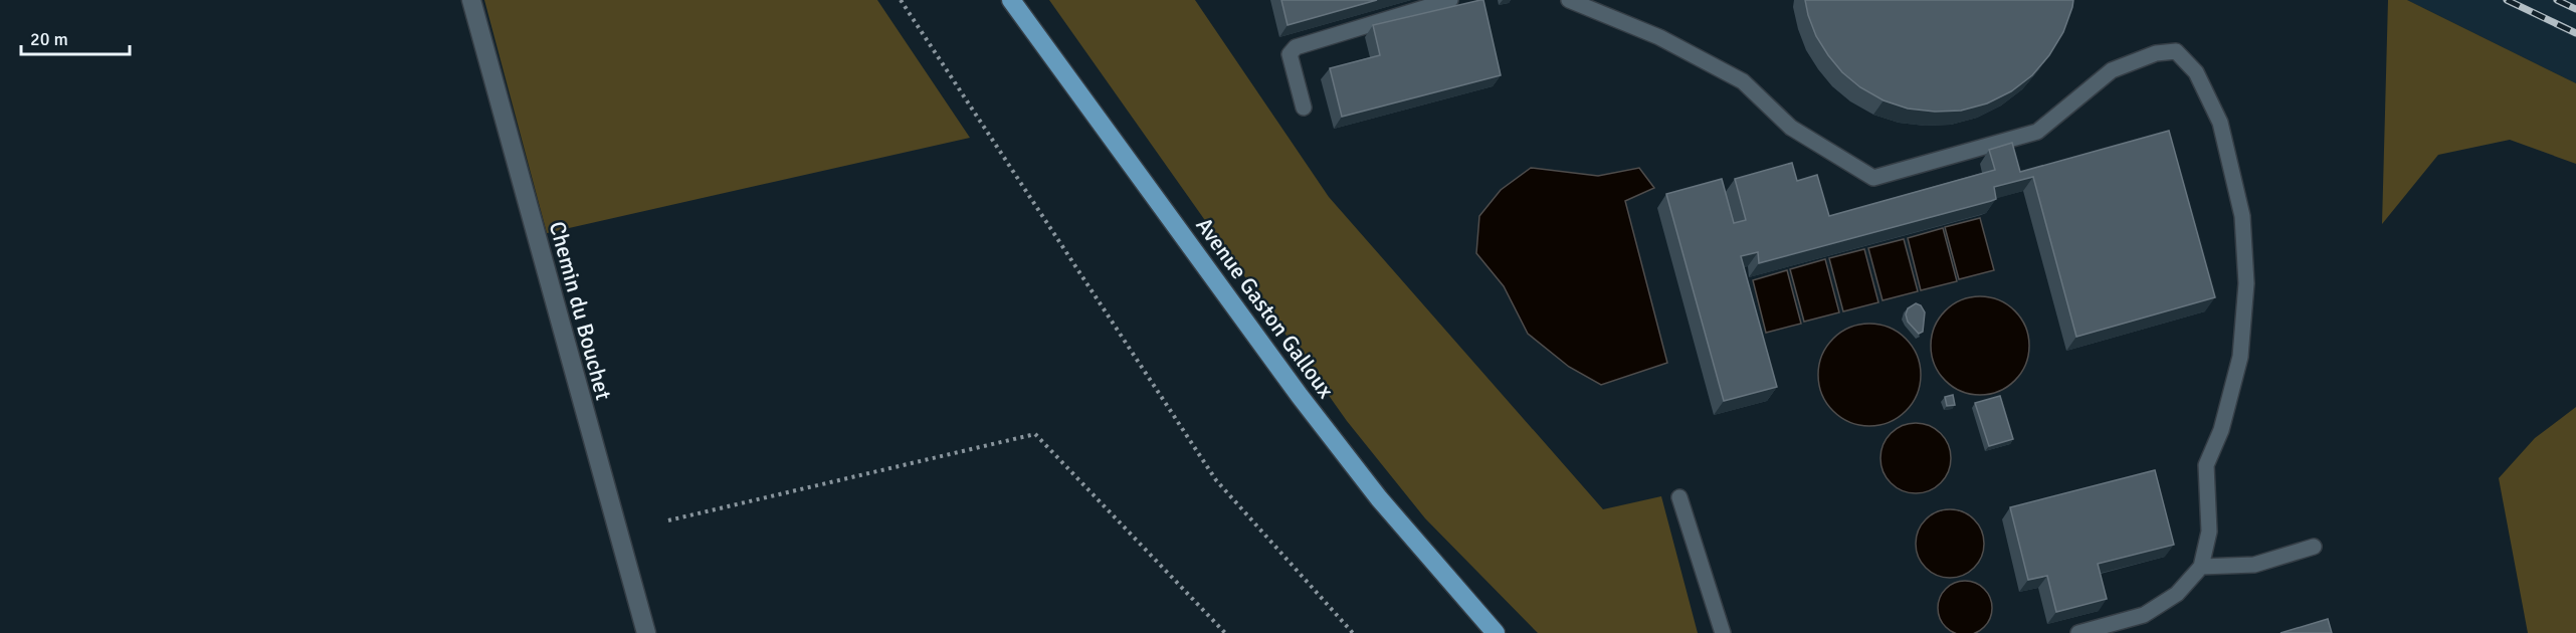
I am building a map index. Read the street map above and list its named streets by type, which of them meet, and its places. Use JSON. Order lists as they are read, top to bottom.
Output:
{
  "streets": {
    "main road": ["Avenue Gaston Galloux"],
    "street": ["Chemin du Bouchet"]
  },
  "scale_bar": "20 m"
}
